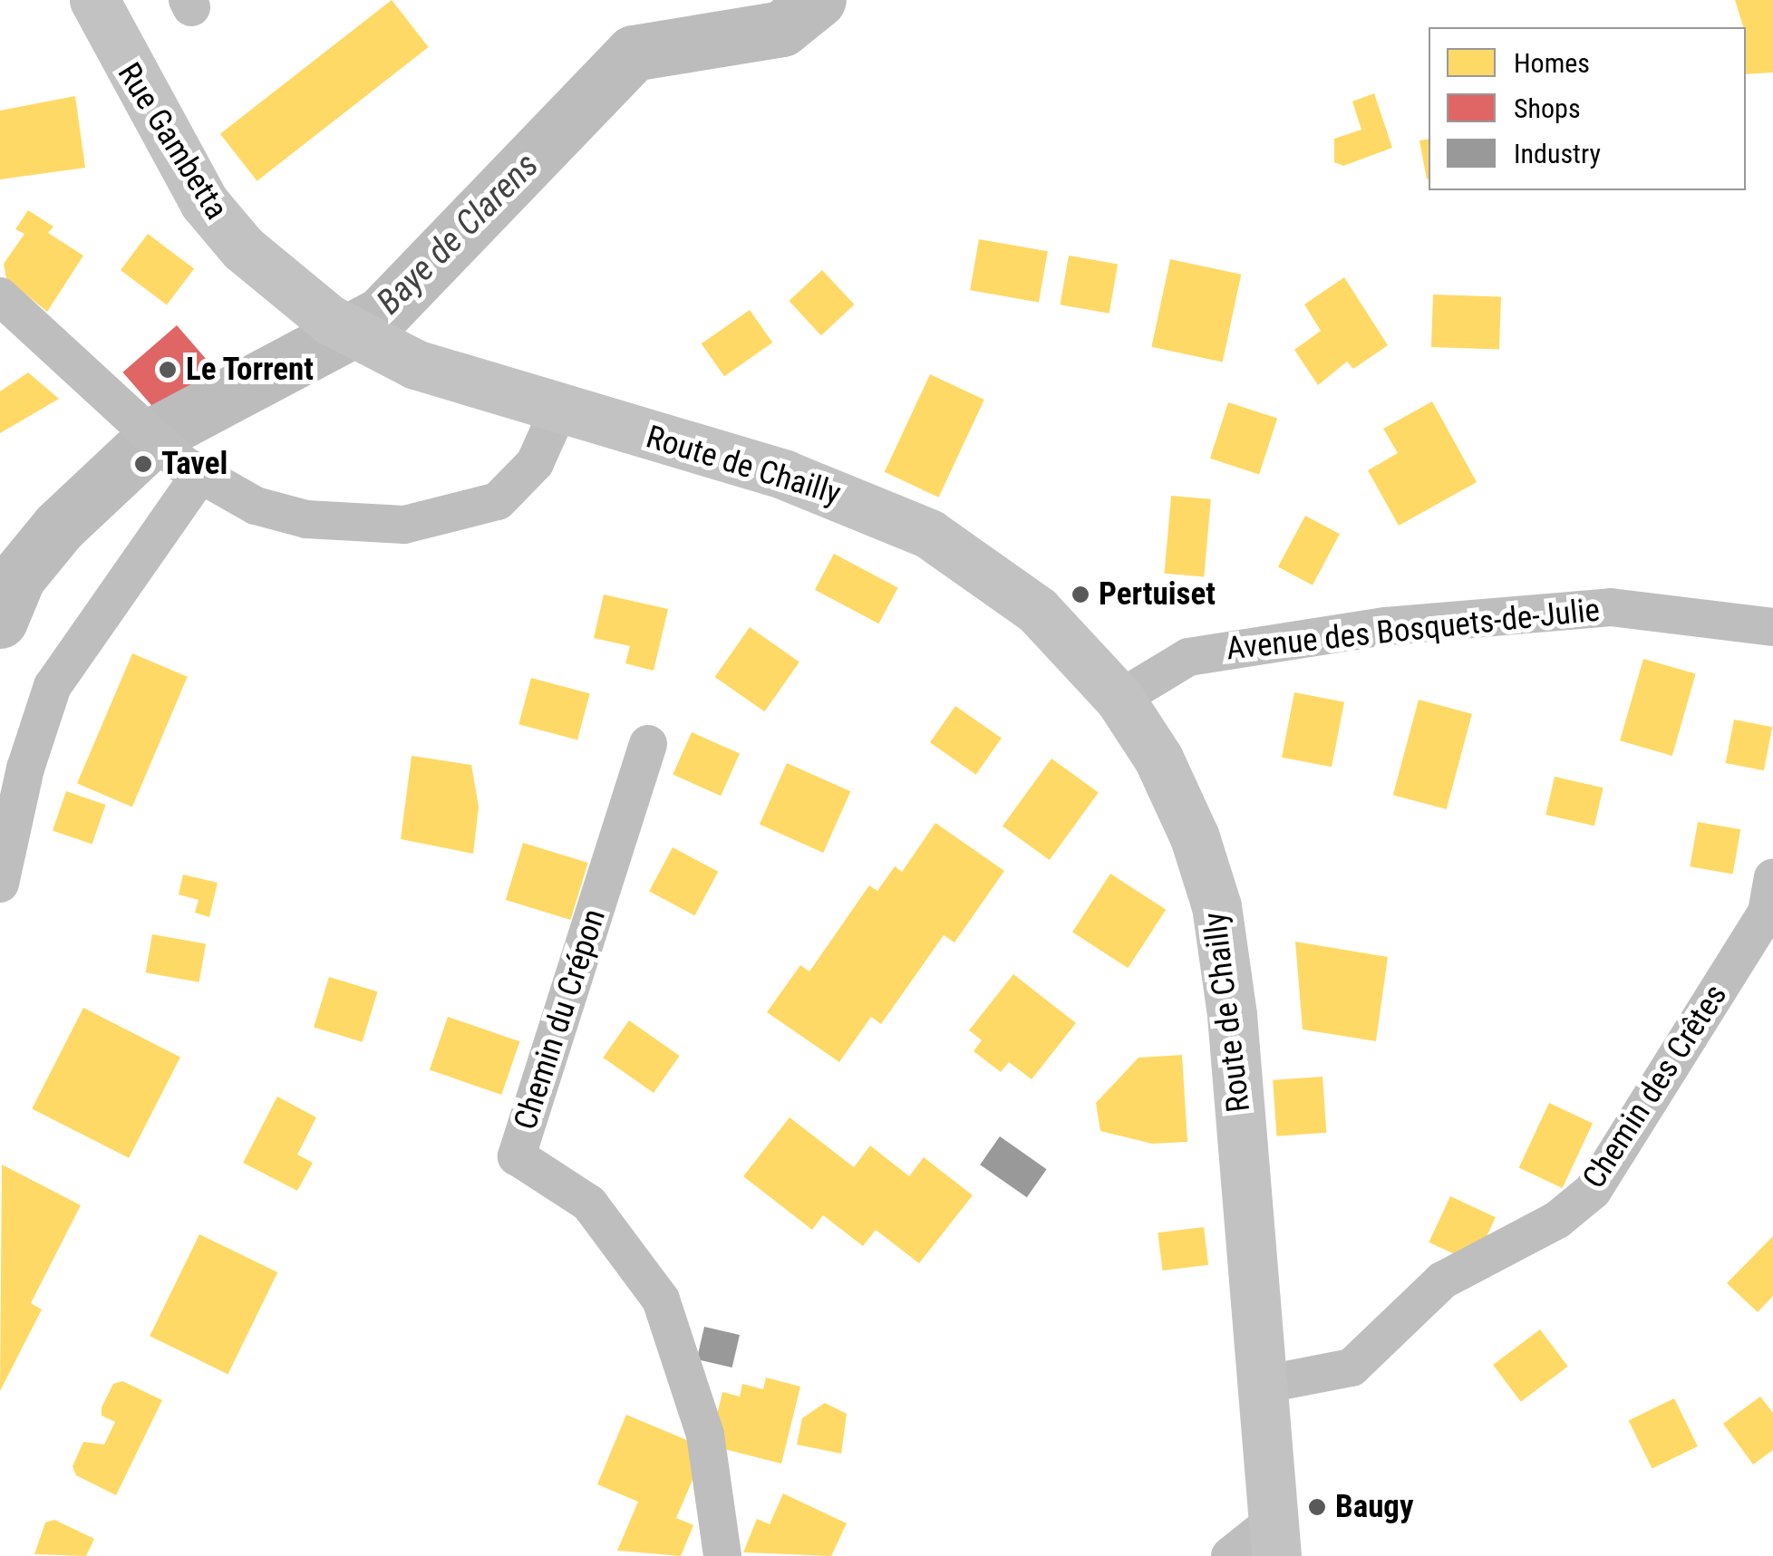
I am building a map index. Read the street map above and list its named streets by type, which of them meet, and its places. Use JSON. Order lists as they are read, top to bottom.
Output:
{
  "streets": {
    "main road": ["Rue Gambetta", "Route de Chailly"],
    "street": ["Avenue des Bosquets-de-Julie", "Chemin du Crépon", "Chemin des Crêtes"]
  },
  "crossings": [
    ["Rue Gambetta", "Route de Chailly"],
    ["Route de Chailly", "Avenue des Bosquets-de-Julie"],
    ["Route de Chailly", "Chemin des Crêtes"]
  ],
  "water": ["Baye de Clarens"],
  "places": [
    "Le Torrent",
    "Tavel",
    "Pertuiset",
    "Baugy"
  ],
  "legend": ["Homes", "Shops", "Industry"]
}
